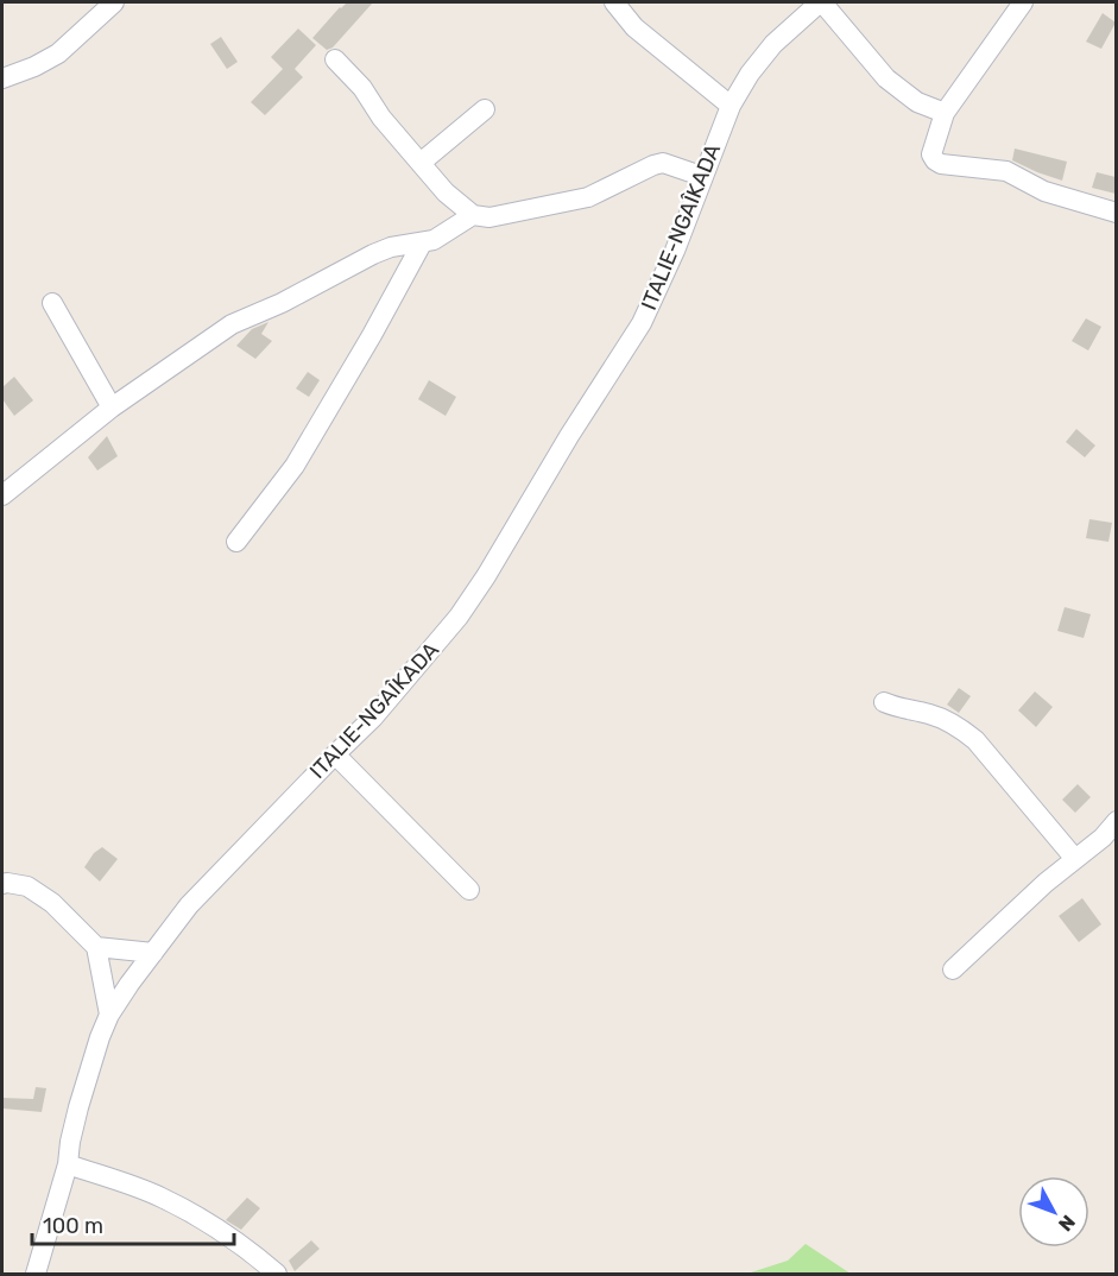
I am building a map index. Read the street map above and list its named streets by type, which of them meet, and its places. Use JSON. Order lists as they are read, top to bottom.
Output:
{
  "streets": {
    "street": ["ITALIE-NGAÎKADA"]
  },
  "scale_bar": "100 m",
  "north": "bottom right"
}
